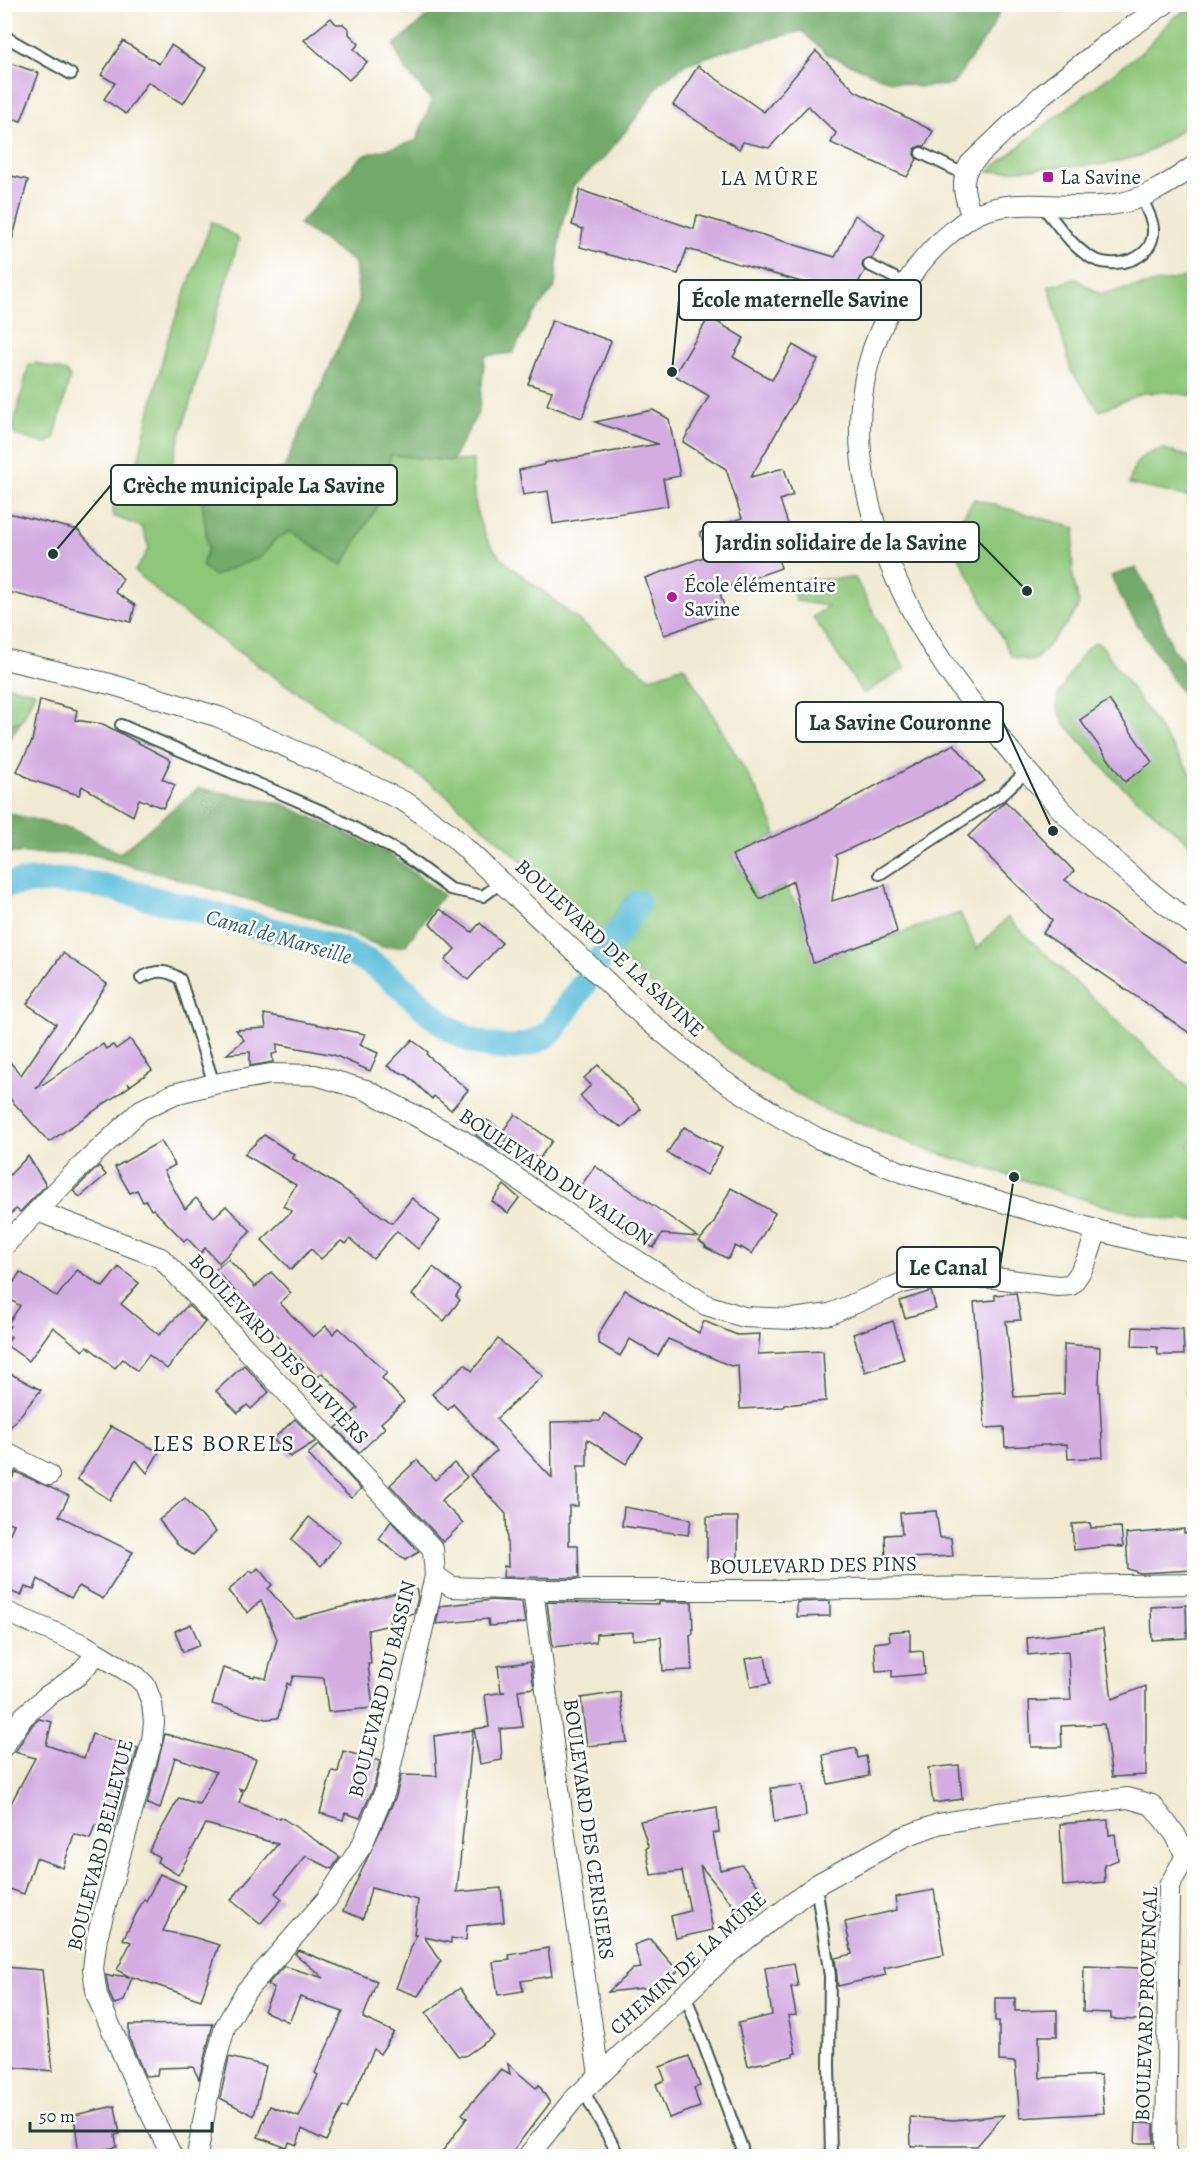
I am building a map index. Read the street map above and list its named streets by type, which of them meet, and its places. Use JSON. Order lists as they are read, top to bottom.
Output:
{
  "streets": {
    "street": [
      "BOULEVARD DE LA SAVINE",
      "BOULEVARD DU VALLON",
      "BOULEVARD DES OLIVIERS",
      "BOULEVARD DES PINS",
      "BOULEVARD DU BASSIN",
      "BOULEVARD DES CERISIERS",
      "BOULEVARD BELLEVUE",
      "CHEMIN DE LA MÛRE",
      "BOULEVARD PROVENÇAL"
    ]
  },
  "crossings": [
    ["BOULEVARD DE LA SAVINE", "BOULEVARD DU VALLON"],
    ["BOULEVARD DU VALLON", "BOULEVARD DES OLIVIERS"],
    ["BOULEVARD DES OLIVIERS", "BOULEVARD DES PINS"],
    ["BOULEVARD DES OLIVIERS", "BOULEVARD DU BASSIN"],
    ["BOULEVARD DES PINS", "BOULEVARD DU BASSIN"],
    ["BOULEVARD DES PINS", "BOULEVARD DES CERISIERS"],
    ["BOULEVARD DES CERISIERS", "CHEMIN DE LA MÛRE"],
    ["CHEMIN DE LA MÛRE", "BOULEVARD PROVENÇAL"]
  ],
  "districts": ["LA MÛRE", "LES BORELS"],
  "water": ["Canal de Marseille"],
  "places": {
    "transit": ["La Savine"],
    "other": [
      "École maternelle Savine",
      "Crèche municipale La Savine",
      "Jardin solidaire de la Savine",
      "École élémentaire Savine",
      "La Savine Couronne",
      "Le Canal"
    ]
  },
  "scale_bar": "50 m"
}
